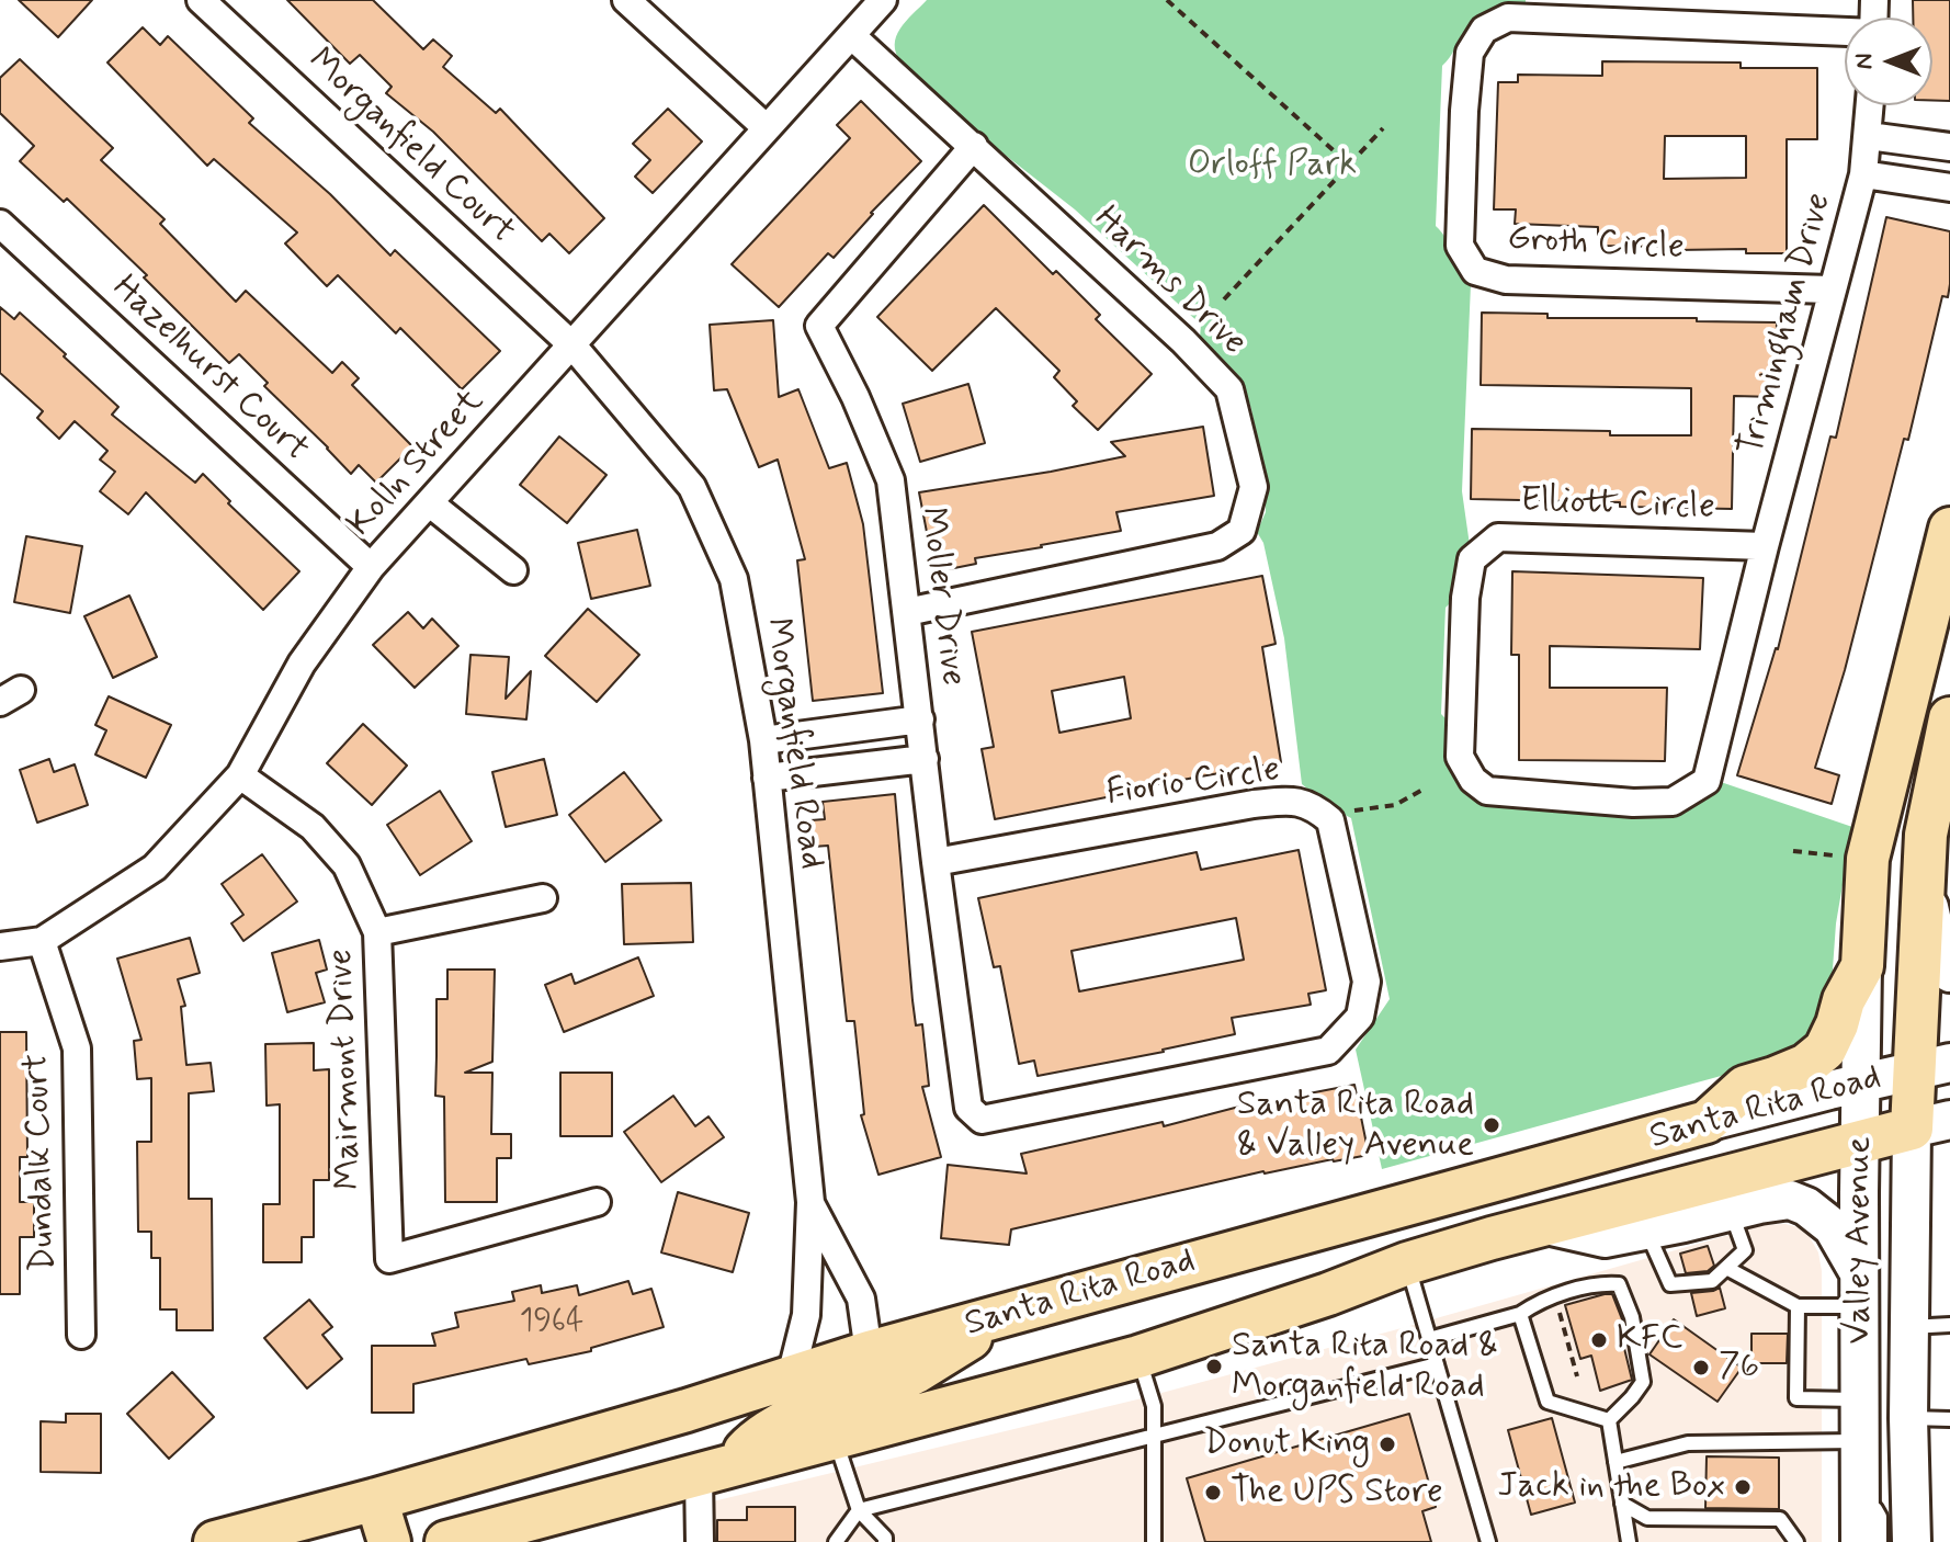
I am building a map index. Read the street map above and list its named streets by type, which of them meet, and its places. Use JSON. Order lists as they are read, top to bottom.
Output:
{
  "streets": {
    "main road": ["Santa Rita Road", "Valley Avenue"],
    "street": [
      "Morganfield Court",
      "Groth Circle",
      "Harms Drive",
      "Trimingham Drive",
      "Hazelhurst Court",
      "Kolln Street",
      "Elliott Circle",
      "Moller Drive",
      "Morganfield Road",
      "Fiorio Circle",
      "Mairmont Drive",
      "Dundalk Court"
    ]
  },
  "crossings": [
    ["Morganfield Court", "Kolln Street"],
    ["Morganfield Court", "Morganfield Road"],
    ["Groth Circle", "Trimingham Drive"],
    ["Harms Drive", "Kolln Street"],
    ["Harms Drive", "Moller Drive"],
    ["Trimingham Drive", "Elliott Circle"],
    ["Hazelhurst Court", "Kolln Street"],
    ["Kolln Street", "Morganfield Road"],
    ["Kolln Street", "Mairmont Drive"],
    ["Kolln Street", "Dundalk Court"],
    ["Moller Drive", "Fiorio Circle"],
    ["Morganfield Road", "Santa Rita Road"],
    ["Santa Rita Road", "Valley Avenue"]
  ],
  "parks": ["Orloff Park"],
  "places": [
    "Santa Rita Road & Valley Avenue",
    "KFC",
    "Santa Rita Road & Morganfield Road",
    "76",
    "Donut King",
    "Jack in the Box",
    "The UPS Store"
  ],
  "house_numbers": ["1964"],
  "north": "left"
}
